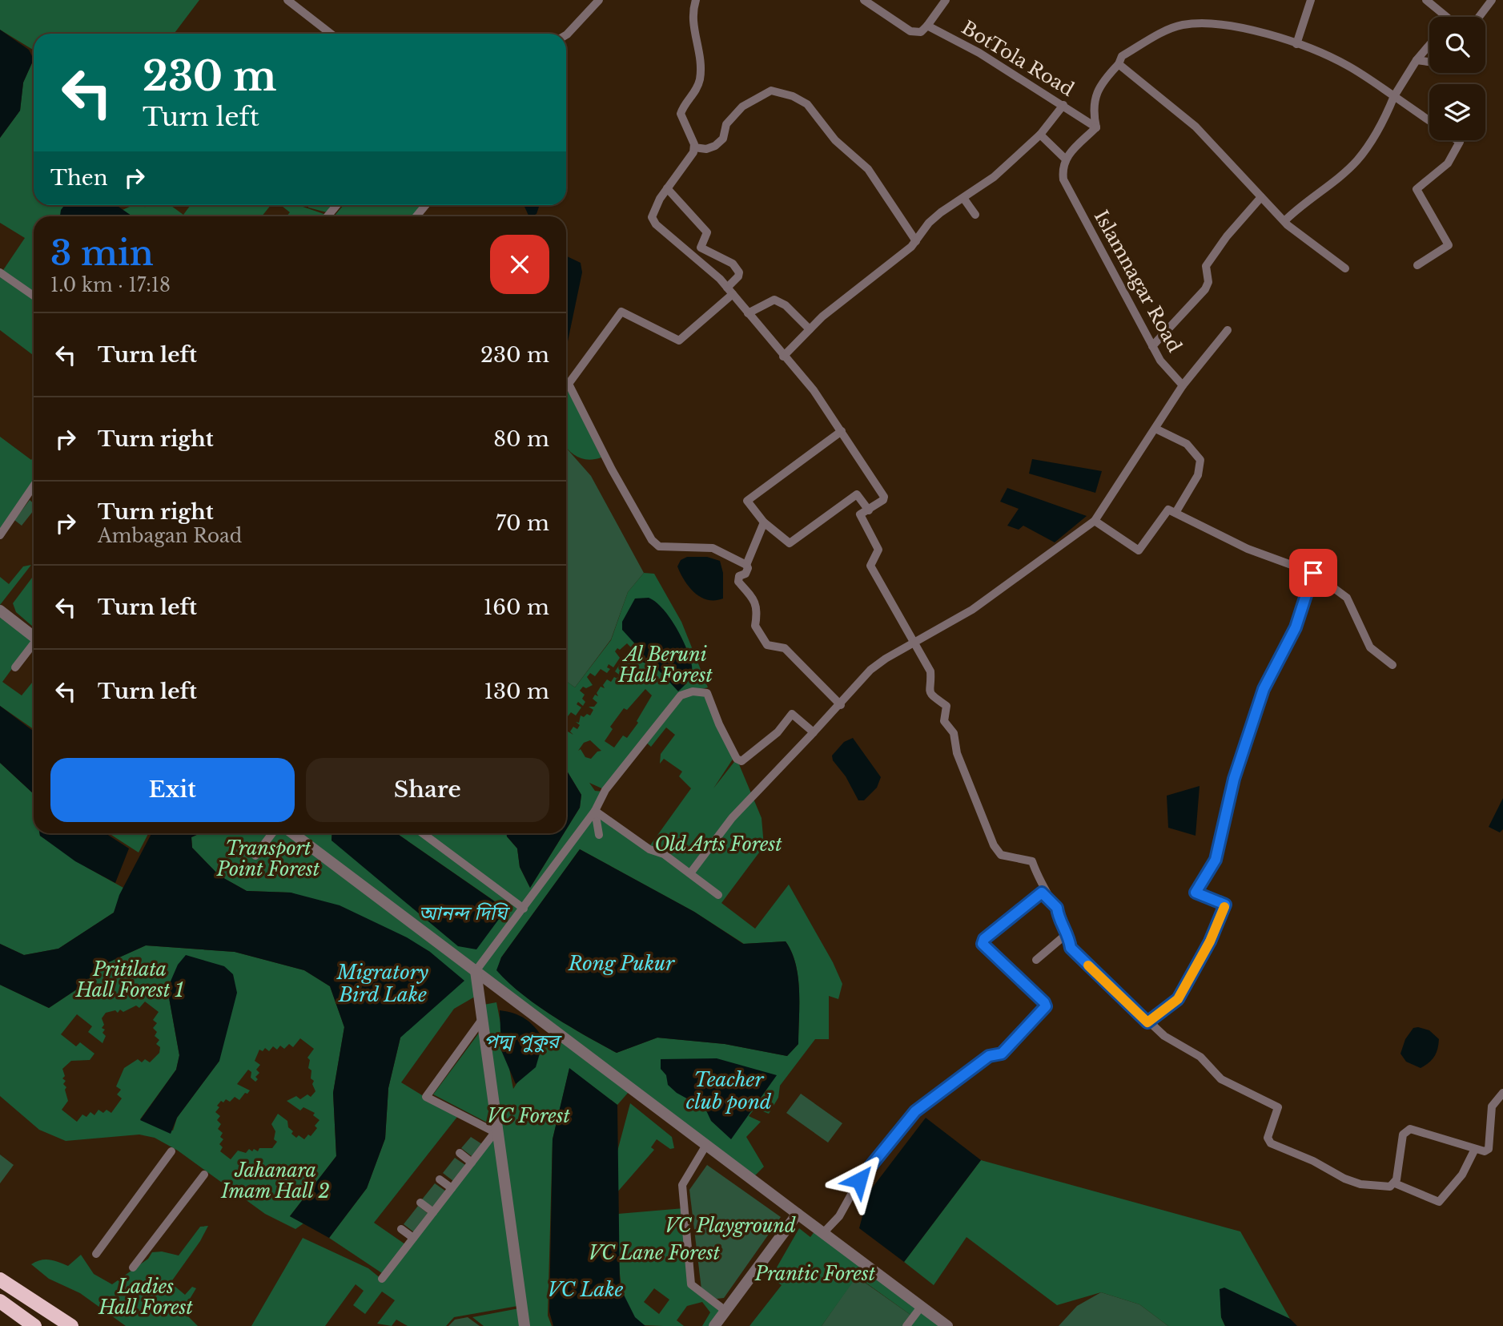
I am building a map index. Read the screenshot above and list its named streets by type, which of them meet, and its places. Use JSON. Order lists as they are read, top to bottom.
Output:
{
  "streets": {
    "street": ["BotTola Road", "Islamnagar Road"]
  },
  "water": [
    "আনন্দ দিঘি",
    "Rong Pukur",
    "Migratory Bird Lake",
    "পদ্ম পুকুর",
    "Teacher club pond",
    "VC Lake"
  ],
  "parks": [
    "Al Beruni Hall Forest",
    "Old Arts Forest",
    "Transport Point Forest",
    "Pritilata Hall Forest 1",
    "VC Forest",
    "Jahanara Imam Hall 2",
    "VC Playground",
    "VC Lane Forest",
    "Prantic Forest",
    "Ladies Hall Forest"
  ],
  "page": {
    "turn": ["230 m", "Turn left"],
    "then": "Then",
    "heading": ["3 min", "1.0 km · 17:18"],
    "list": [
      {
        "name": "Turn left",
        "value": "230 m"
      },
      {
        "name": "Turn right",
        "value": "80 m"
      },
      {
        "name": "Turn right",
        "note": "Ambagan Road",
        "value": "70 m"
      },
      {
        "name": "Turn left",
        "value": "160 m"
      },
      {
        "name": "Turn left",
        "value": "130 m"
      }
    ],
    "buttons": ["Exit", "Share"]
  }
}
